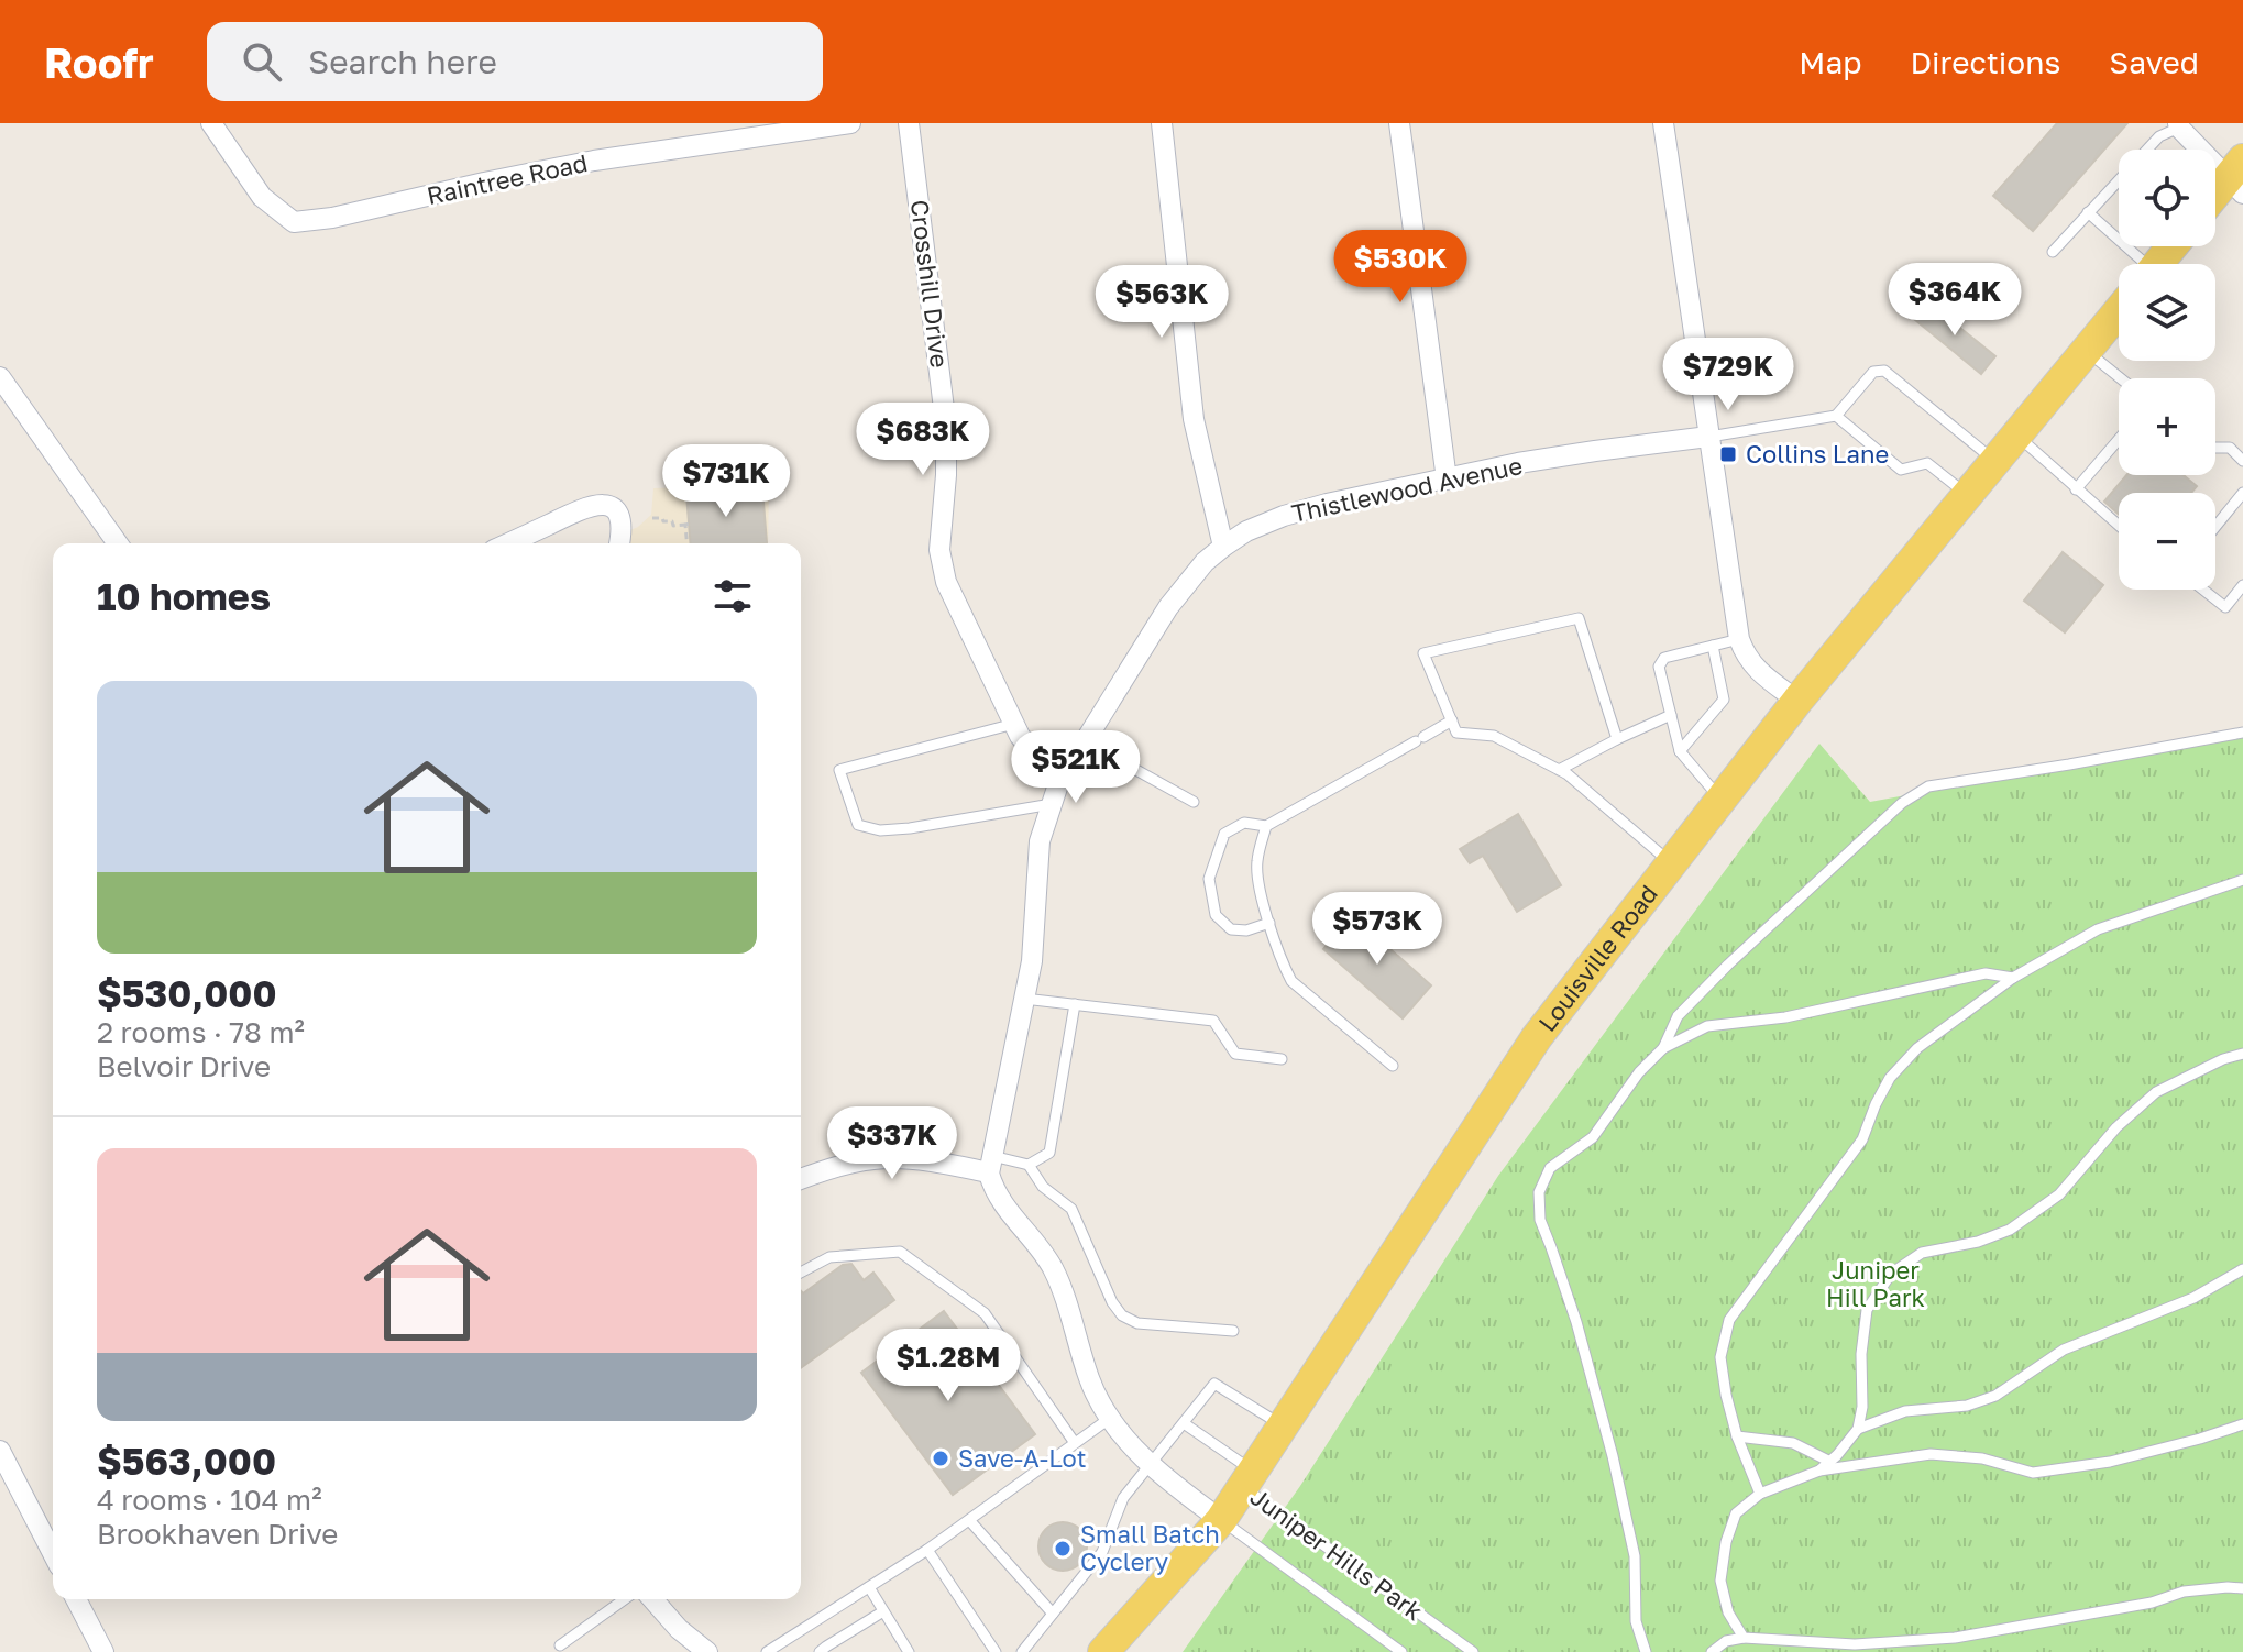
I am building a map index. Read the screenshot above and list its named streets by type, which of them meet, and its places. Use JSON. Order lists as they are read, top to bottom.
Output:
{
  "streets": {
    "main road": ["Louisville Road"],
    "street": ["Raintree Road", "Crosshill Drive", "Thistlewood Avenue"],
    "lane": ["Juniper Hills Park"]
  },
  "crossings": [
    ["Crosshill Drive", "Thistlewood Avenue"],
    ["Louisville Road", "Juniper Hills Park"]
  ],
  "parks": ["Juniper Hill Park"],
  "places": {
    "transit": ["Collins Lane"],
    "other": ["Save-A-Lot", "Small Batch Cyclery"]
  },
  "page": {
    "header": "Roofr",
    "search": "Search here",
    "nav": ["Map", "Directions", "Saved"],
    "map_buttons": ["+", "−"],
    "price": [
      "$530K",
      "$364K",
      "$563K",
      "$729K",
      "$683K",
      "$731K",
      "$521K",
      "$573K",
      "$337K",
      "$1.28M"
    ],
    "heading": "10 homes",
    "list": [
      {
        "name": "$530,000",
        "note": "2 rooms · 78 m² · Belvoir Drive"
      },
      {
        "name": "$563,000",
        "note": "4 rooms · 104 m² · Brookhaven Drive"
      }
    ]
  }
}
